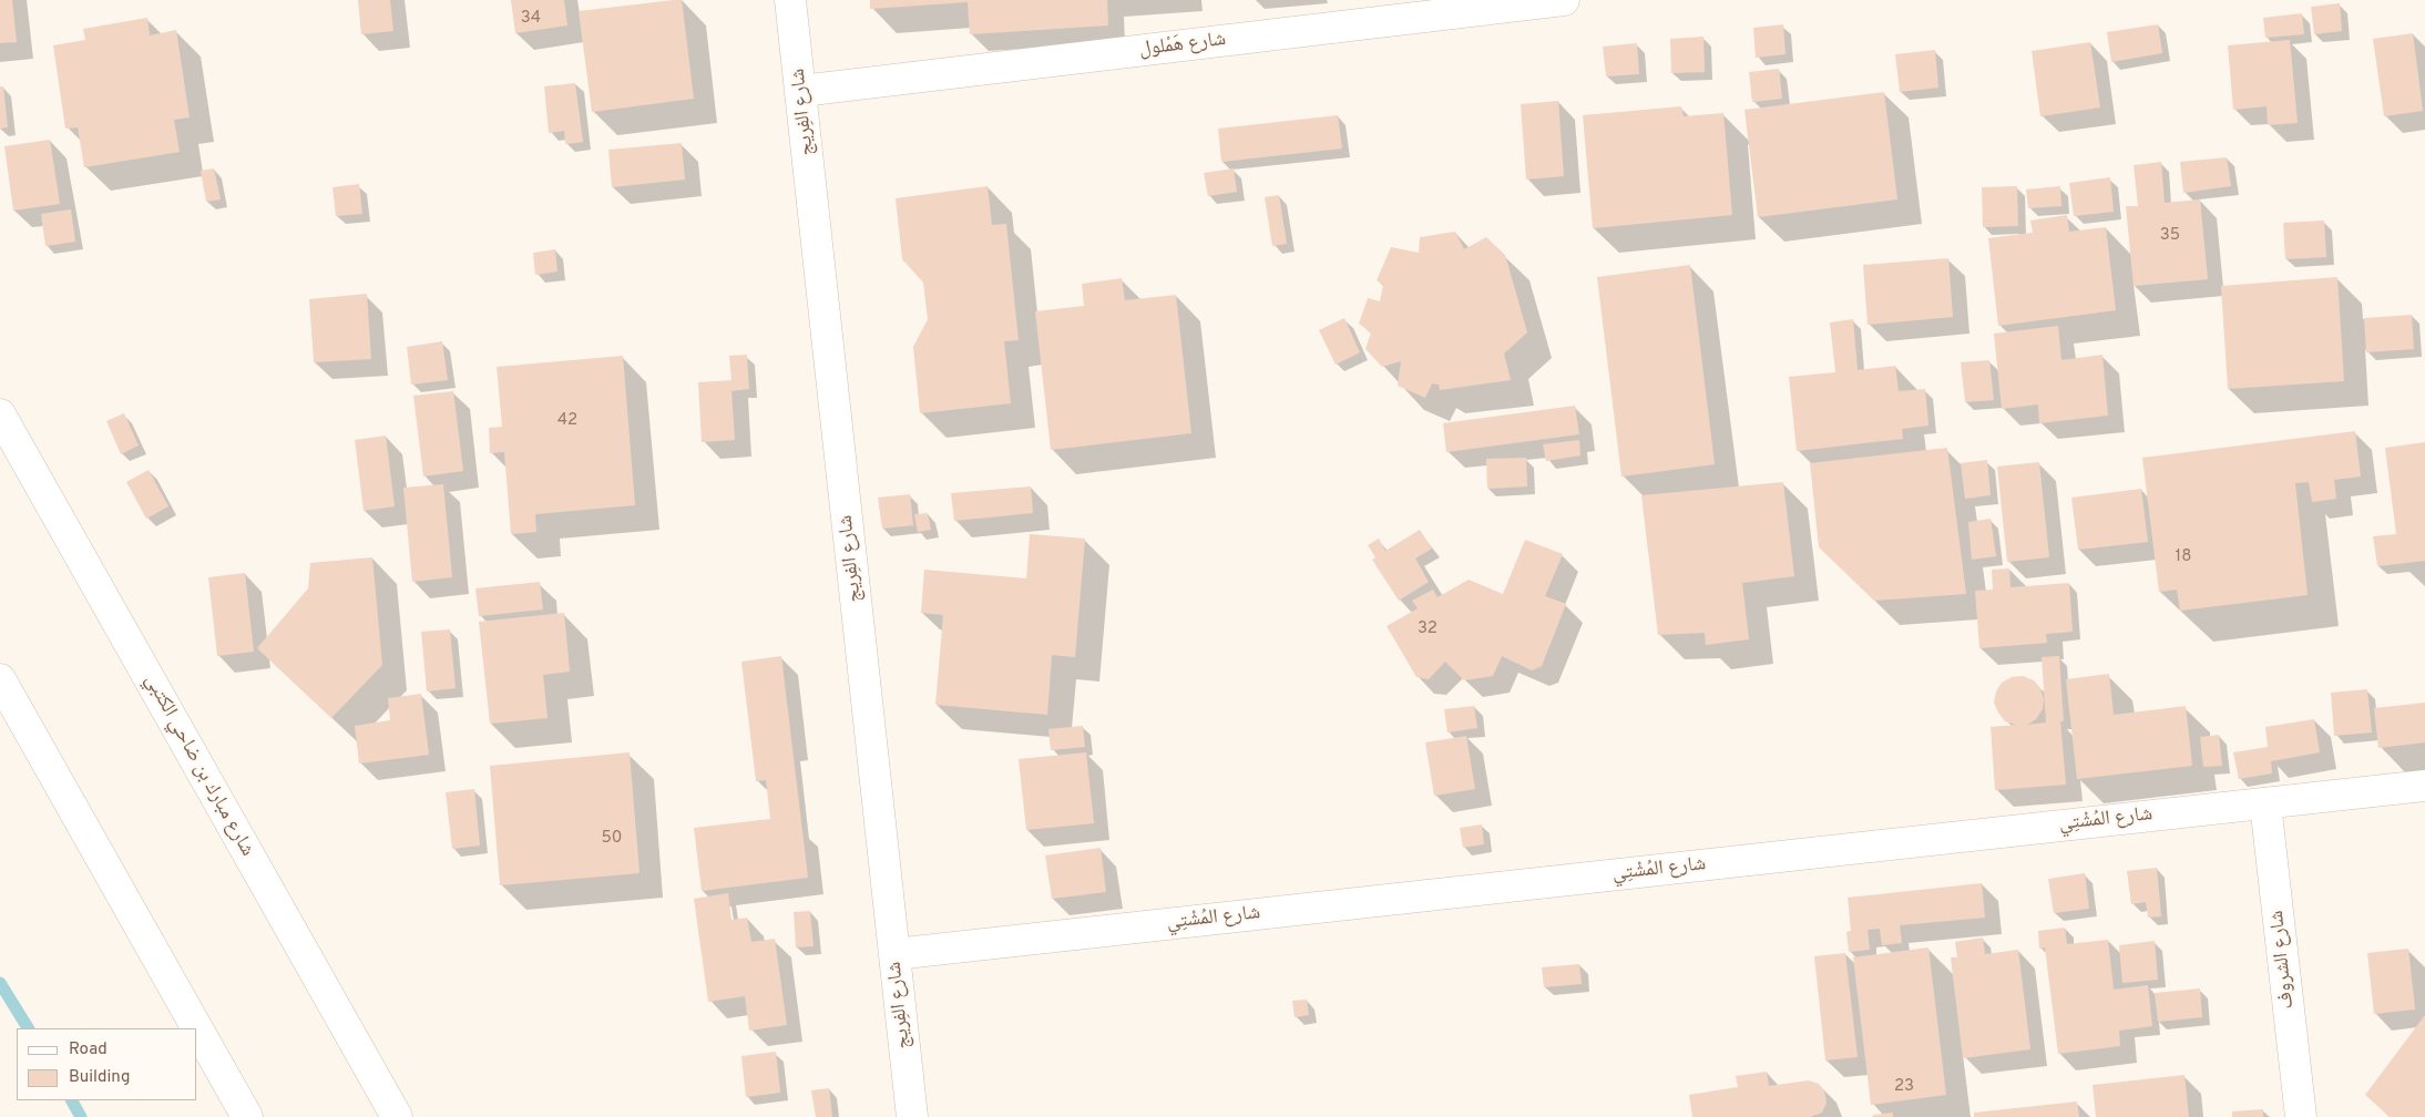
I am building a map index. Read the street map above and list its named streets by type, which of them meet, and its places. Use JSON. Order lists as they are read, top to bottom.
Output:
{
  "streets": {
    "street": [
      "شارع هَمْلول",
      "شارع الفِريج",
      "شارع مبارك بن ضاحي الكتبي",
      "شارع المُشْتِي",
      "شارع الشروف"
    ]
  },
  "crossings": [
    ["شارع هَمْلول", "شارع الفِريج"],
    ["شارع الفِريج", "شارع المُشْتِي"],
    ["شارع المُشْتِي", "شارع الشروف"]
  ],
  "house_numbers": [
    "34",
    "35",
    "42",
    "18",
    "32",
    "50",
    "23"
  ],
  "legend": ["Road", "Building"]
}
